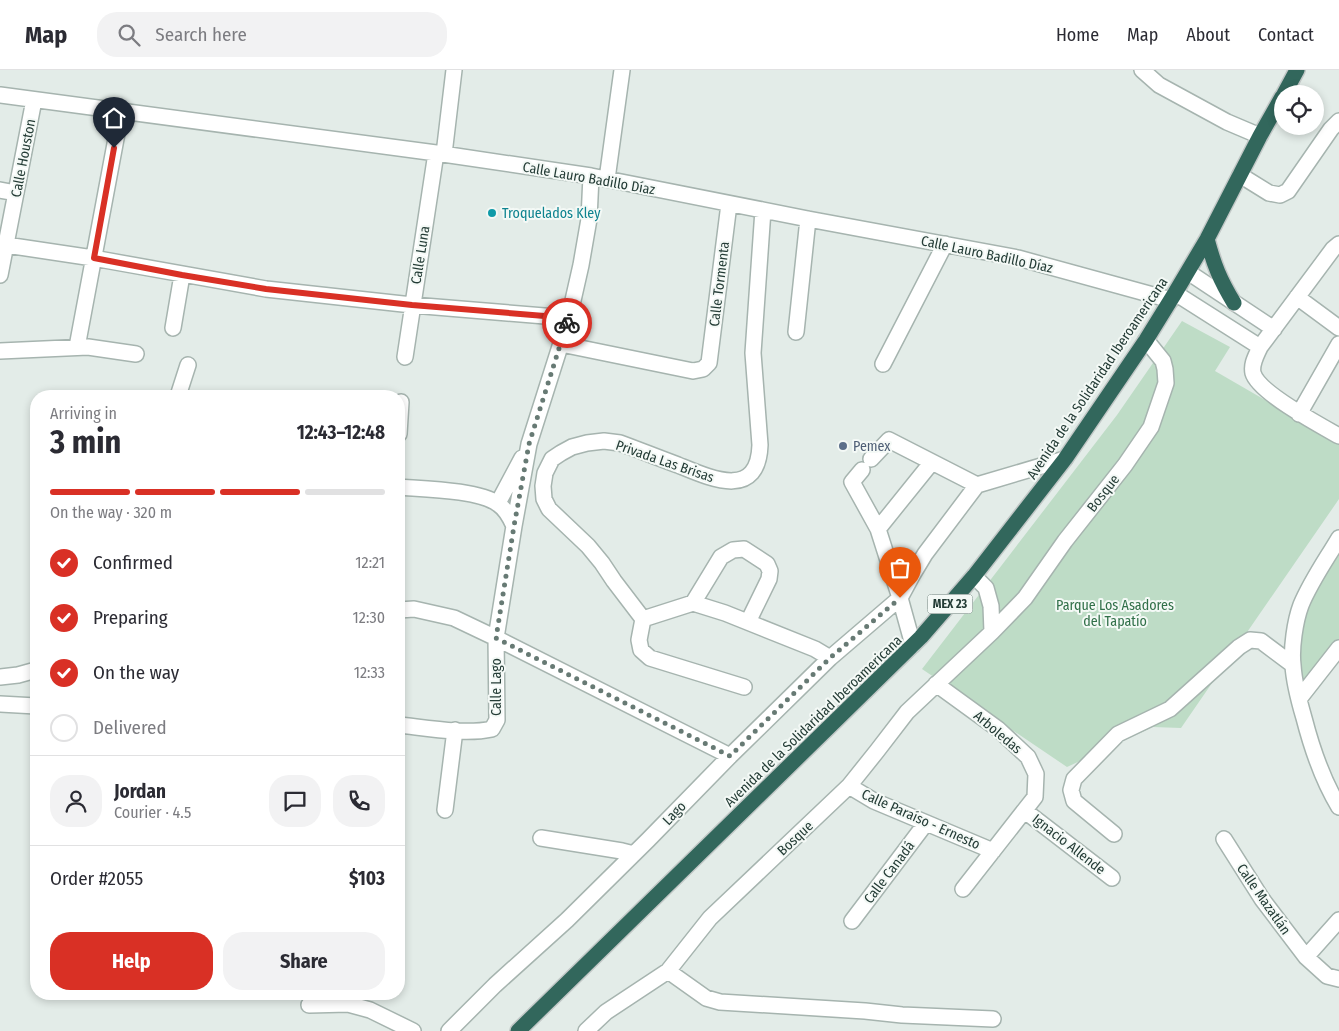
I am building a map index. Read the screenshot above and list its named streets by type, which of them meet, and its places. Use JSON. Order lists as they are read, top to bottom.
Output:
{
  "streets": {
    "highway": ["Avenida de la Solidaridad Iberoamericana", "MEX 23"],
    "street": [
      "Calle Houston",
      "Calle Lauro Badillo Díaz",
      "Calle Luna",
      "Calle Tormenta",
      "Privada Las Brisas",
      "Bosque",
      "Calle Lago",
      "Arboledas",
      "Lago",
      "Calle Paraíso - Ernesto",
      "Ignacio Allende",
      "Calle Canadá",
      "Calle Mazatlán"
    ]
  },
  "crossings": [
    ["Calle Houston", "Calle Lauro Badillo Díaz"],
    ["Calle Lauro Badillo Díaz", "Calle Luna"],
    ["Calle Lauro Badillo Díaz", "Calle Tormenta"],
    ["Calle Lauro Badillo Díaz", "Avenida de la Solidaridad Iberoamericana"],
    ["Calle Lauro Badillo Díaz", "Privada Las Brisas"],
    ["Calle Lauro Badillo Díaz", "Calle Lago"],
    ["Calle Tormenta", "Calle Lago"],
    ["Avenida de la Solidaridad Iberoamericana", "Bosque"],
    ["Bosque", "Arboledas"],
    ["Bosque", "Calle Paraíso - Ernesto"],
    ["Arboledas", "Calle Paraíso - Ernesto"],
    ["Arboledas", "Ignacio Allende"],
    ["Calle Paraíso - Ernesto", "Calle Canadá"]
  ],
  "parks": ["Parque Los Asadores del Tapatío"],
  "places": ["Troquelados Kley", "Pemex"],
  "page": {
    "header": "Map",
    "search": "Search here",
    "nav": [
      "Home",
      "Map",
      "About",
      "Contact"
    ],
    "heading": ["3 min", "Arriving in", "12:43–12:48"],
    "panel": [
      "Jordan",
      "Courier · 4.5",
      "Order #2055",
      "$103"
    ],
    "bar": "On the way · 320 m",
    "list": [
      ["Confirmed", "12:21"],
      ["Preparing", "12:30"],
      ["On the way", "12:33"],
      "Delivered"
    ],
    "buttons": ["Help", "Share"]
  }
}
